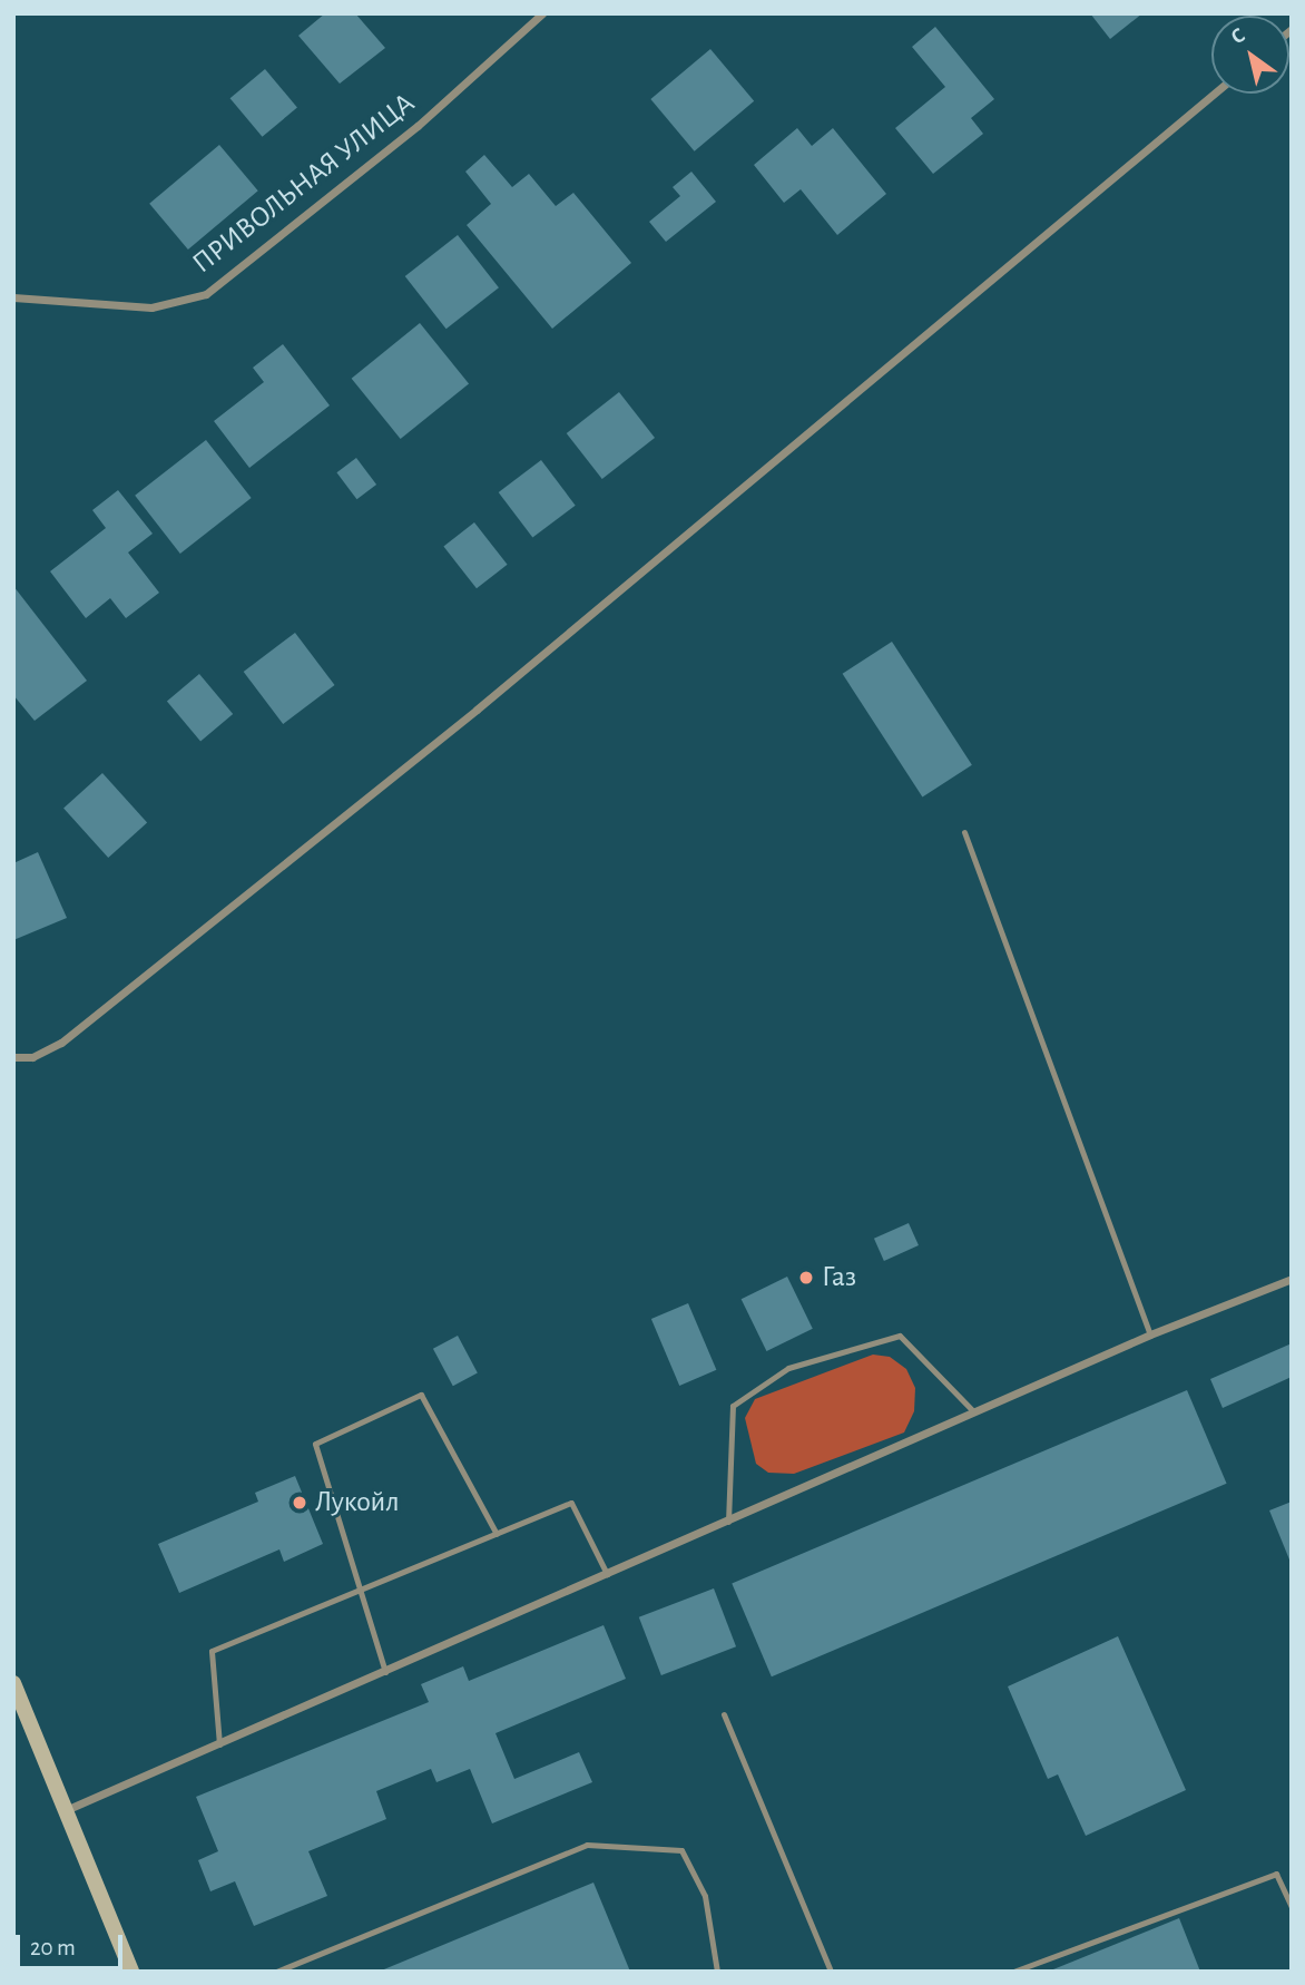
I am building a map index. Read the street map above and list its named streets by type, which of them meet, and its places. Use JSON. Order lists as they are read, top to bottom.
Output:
{
  "streets": {
    "street": ["ПРИВОЛЬНАЯ УЛИЦА"]
  },
  "places": ["Газ", "Лукойл"],
  "scale_bar": "20 m",
  "north": "top left"
}
